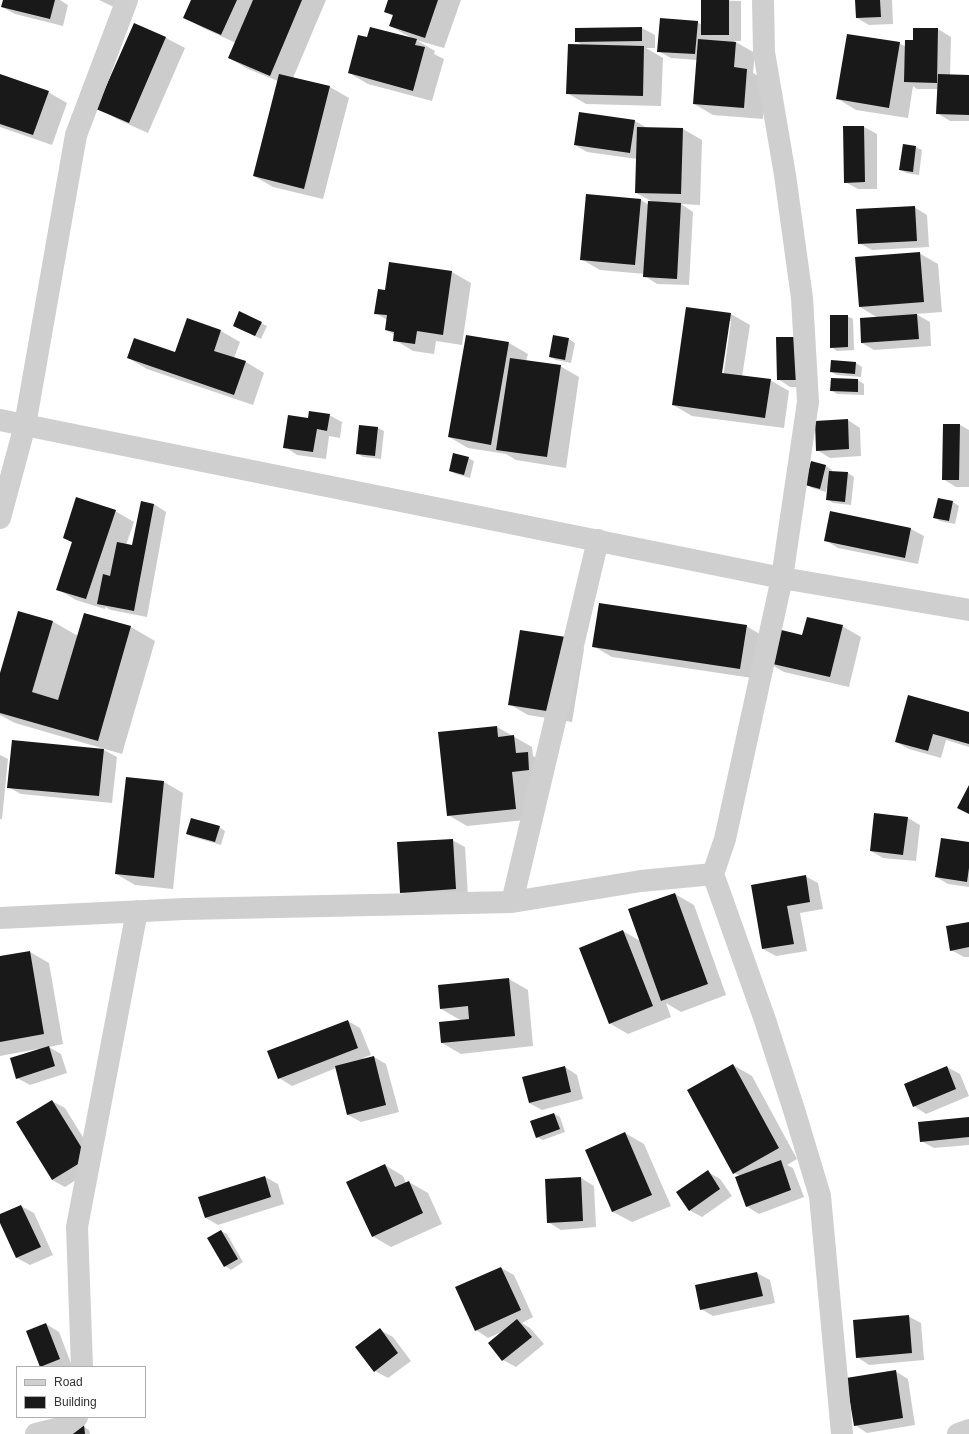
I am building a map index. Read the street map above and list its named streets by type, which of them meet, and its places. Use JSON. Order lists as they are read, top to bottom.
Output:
{
  "legend": ["Road", "Building"]
}
